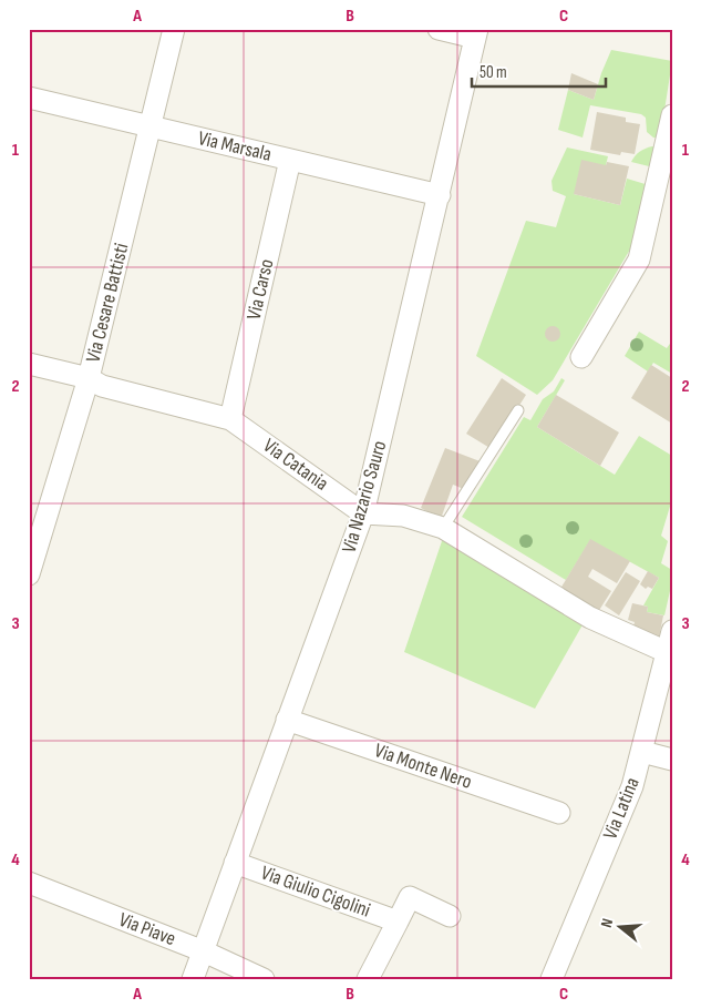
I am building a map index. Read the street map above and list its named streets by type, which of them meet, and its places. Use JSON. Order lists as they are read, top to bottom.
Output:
{
  "streets": {
    "street": [
      "Via Marsala",
      "Via Carso",
      "Via Cesare Battisti",
      "Via Catania",
      "Via Nazario Sauro",
      "Via Monte Nero",
      "Via Latina",
      "Via Giulio Cigolini",
      "Via Piave"
    ]
  },
  "crossings": [
    ["Via Marsala", "Via Carso"],
    ["Via Marsala", "Via Cesare Battisti"],
    ["Via Marsala", "Via Nazario Sauro"],
    ["Via Carso", "Via Catania"],
    ["Via Cesare Battisti", "Via Catania"],
    ["Via Catania", "Via Nazario Sauro"],
    ["Via Nazario Sauro", "Via Monte Nero"],
    ["Via Nazario Sauro", "Via Giulio Cigolini"],
    ["Via Nazario Sauro", "Via Piave"]
  ],
  "scale_bar": "50 m",
  "north": "left",
  "grid": {
    "columns": ["A", "B", "C"],
    "rows": [
      "1",
      "2",
      "3",
      "4"
    ]
  }
}
